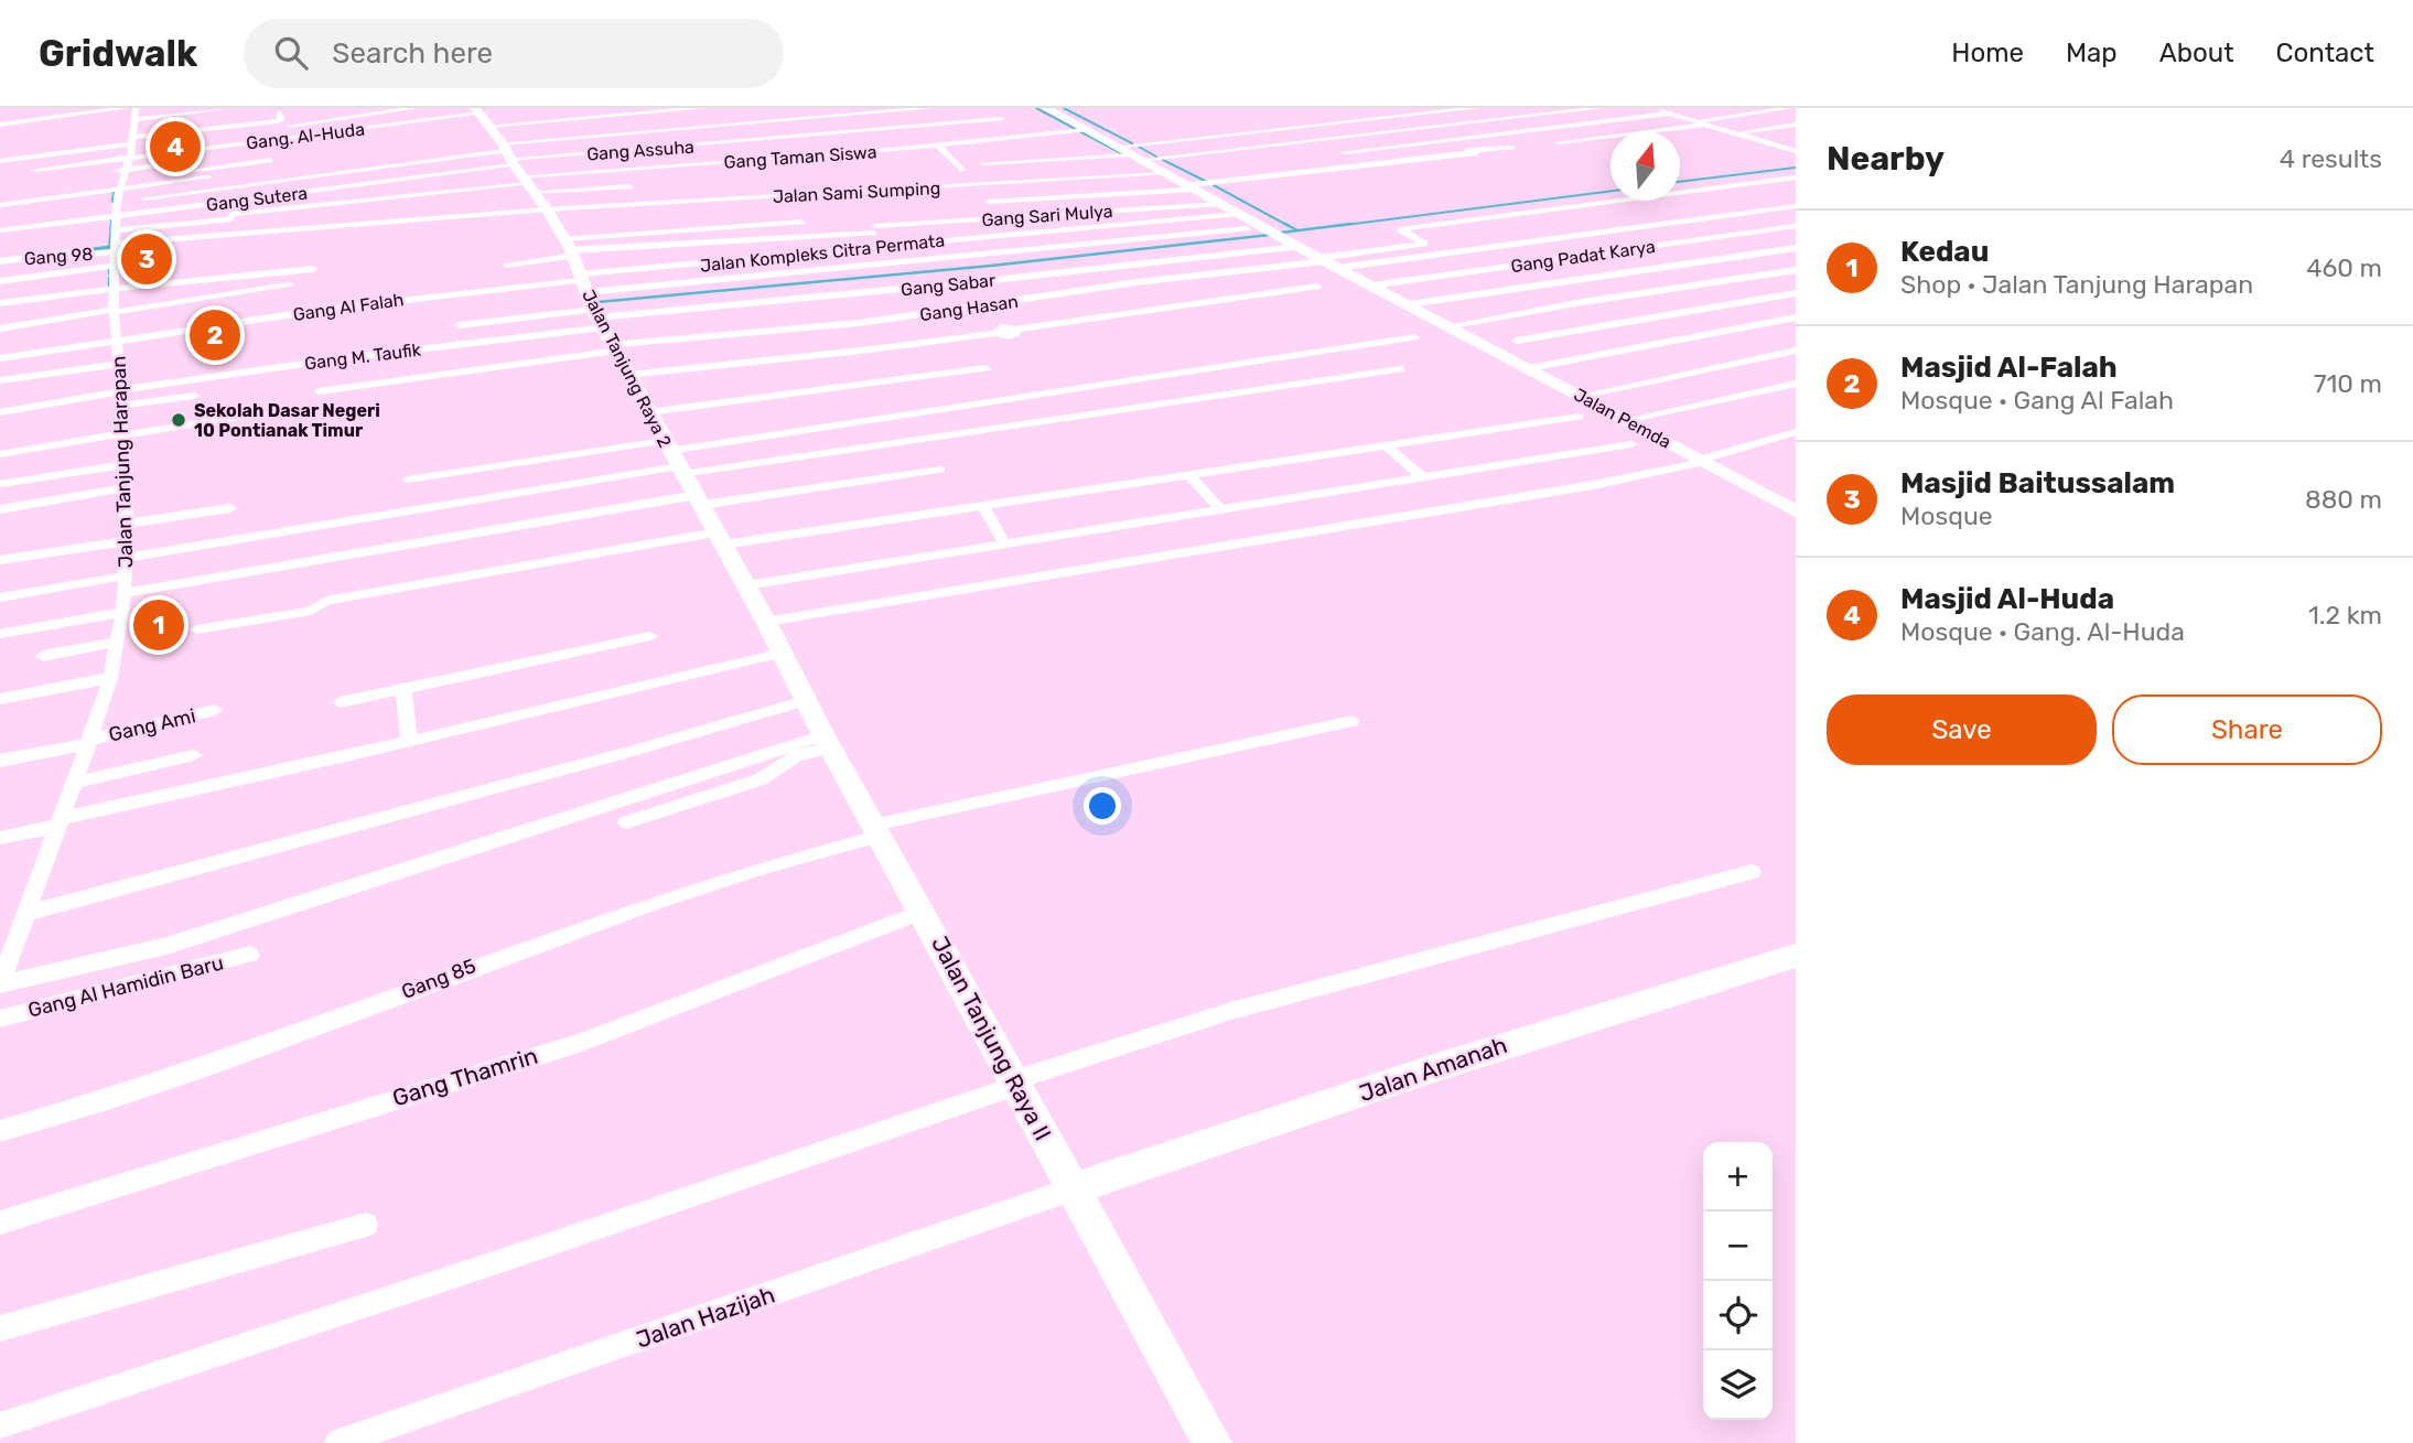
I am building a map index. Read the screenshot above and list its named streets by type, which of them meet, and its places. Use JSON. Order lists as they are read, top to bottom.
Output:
{
  "streets": {
    "street": [
      "Gang. Al-Huda",
      "Gang Assuha",
      "Gang Taman Siswa",
      "Jalan Sami Sumping",
      "Gang Sutera",
      "Gang Sari Mulya",
      "Jalan Kompleks Citra Permata",
      "Gang 98",
      "Gang Padat Karya",
      "Gang Sabar",
      "Gang Al Falah",
      "Gang Hasan",
      "Gang M. Taufik",
      "Jalan Tanjung Raya 2",
      "Jalan Pemda",
      "Jalan Tanjung Harapan",
      "Gang Ami",
      "Gang 85",
      "Gang Al Hamidin Baru",
      "Jalan Tanjung Raya II",
      "Jalan Amanah",
      "Gang Thamrin",
      "Jalan Hazijah"
    ]
  },
  "crossings": [
    ["Gang. Al-Huda", "Gang Assuha"],
    ["Gang. Al-Huda", "Gang Taman Siswa"],
    ["Gang. Al-Huda", "Gang Sutera"],
    ["Gang. Al-Huda", "Jalan Tanjung Raya 2"],
    ["Gang. Al-Huda", "Jalan Tanjung Harapan"],
    ["Gang Assuha", "Gang Taman Siswa"],
    ["Gang Assuha", "Gang Sutera"],
    ["Gang Assuha", "Jalan Tanjung Raya 2"],
    ["Gang Taman Siswa", "Gang Sutera"],
    ["Gang Taman Siswa", "Jalan Tanjung Raya 2"],
    ["Jalan Sami Sumping", "Gang 98"],
    ["Jalan Sami Sumping", "Jalan Tanjung Raya 2"],
    ["Jalan Sami Sumping", "Jalan Tanjung Harapan"],
    ["Gang Sutera", "Jalan Tanjung Raya 2"],
    ["Gang Sutera", "Jalan Tanjung Harapan"],
    ["Gang Sari Mulya", "Jalan Tanjung Raya 2"],
    ["Jalan Kompleks Citra Permata", "Gang Al Falah"],
    ["Jalan Kompleks Citra Permata", "Jalan Tanjung Raya 2"],
    ["Gang 98", "Jalan Tanjung Harapan"],
    ["Gang Padat Karya", "Jalan Pemda"],
    ["Gang Sabar", "Gang M. Taufik"],
    ["Gang Sabar", "Jalan Tanjung Raya 2"],
    ["Gang Al Falah", "Jalan Tanjung Raya 2"],
    ["Gang Al Falah", "Jalan Tanjung Harapan"],
    ["Gang Hasan", "Jalan Tanjung Raya 2"],
    ["Gang Hasan", "Jalan Pemda"],
    ["Gang M. Taufik", "Jalan Tanjung Raya 2"],
    ["Gang M. Taufik", "Jalan Tanjung Harapan"],
    ["Jalan Tanjung Raya 2", "Jalan Tanjung Raya II"],
    ["Jalan Tanjung Harapan", "Gang Ami"],
    ["Gang 85", "Jalan Tanjung Raya II"],
    ["Jalan Tanjung Raya II", "Jalan Amanah"],
    ["Jalan Tanjung Raya II", "Gang Thamrin"],
    ["Jalan Tanjung Raya II", "Jalan Hazijah"],
    ["Jalan Amanah", "Jalan Hazijah"]
  ],
  "places": ["Sekolah Dasar Negeri 10 Pontianak Timur"],
  "north": "top",
  "page": {
    "header": "Gridwalk",
    "search": "Search here",
    "nav": [
      "Home",
      "Map",
      "About",
      "Contact"
    ],
    "heading": ["Nearby", "4 results"],
    "pins": [
      "4",
      "3",
      "2",
      "1"
    ],
    "list": [
      {
        "mark": "1",
        "name": "Kedau",
        "note": "Shop · Jalan Tanjung Harapan",
        "value": "460 m"
      },
      {
        "mark": "2",
        "name": "Masjid Al-Falah",
        "note": "Mosque · Gang Al Falah",
        "value": "710 m"
      },
      {
        "mark": "3",
        "name": "Masjid Baitussalam",
        "note": "Mosque",
        "value": "880 m"
      },
      {
        "mark": "4",
        "name": "Masjid Al-Huda",
        "note": "Mosque · Gang. Al-Huda",
        "value": "1.2 km"
      }
    ],
    "buttons": ["Save", "Share"],
    "map_buttons": ["+", "−"]
  }
}
